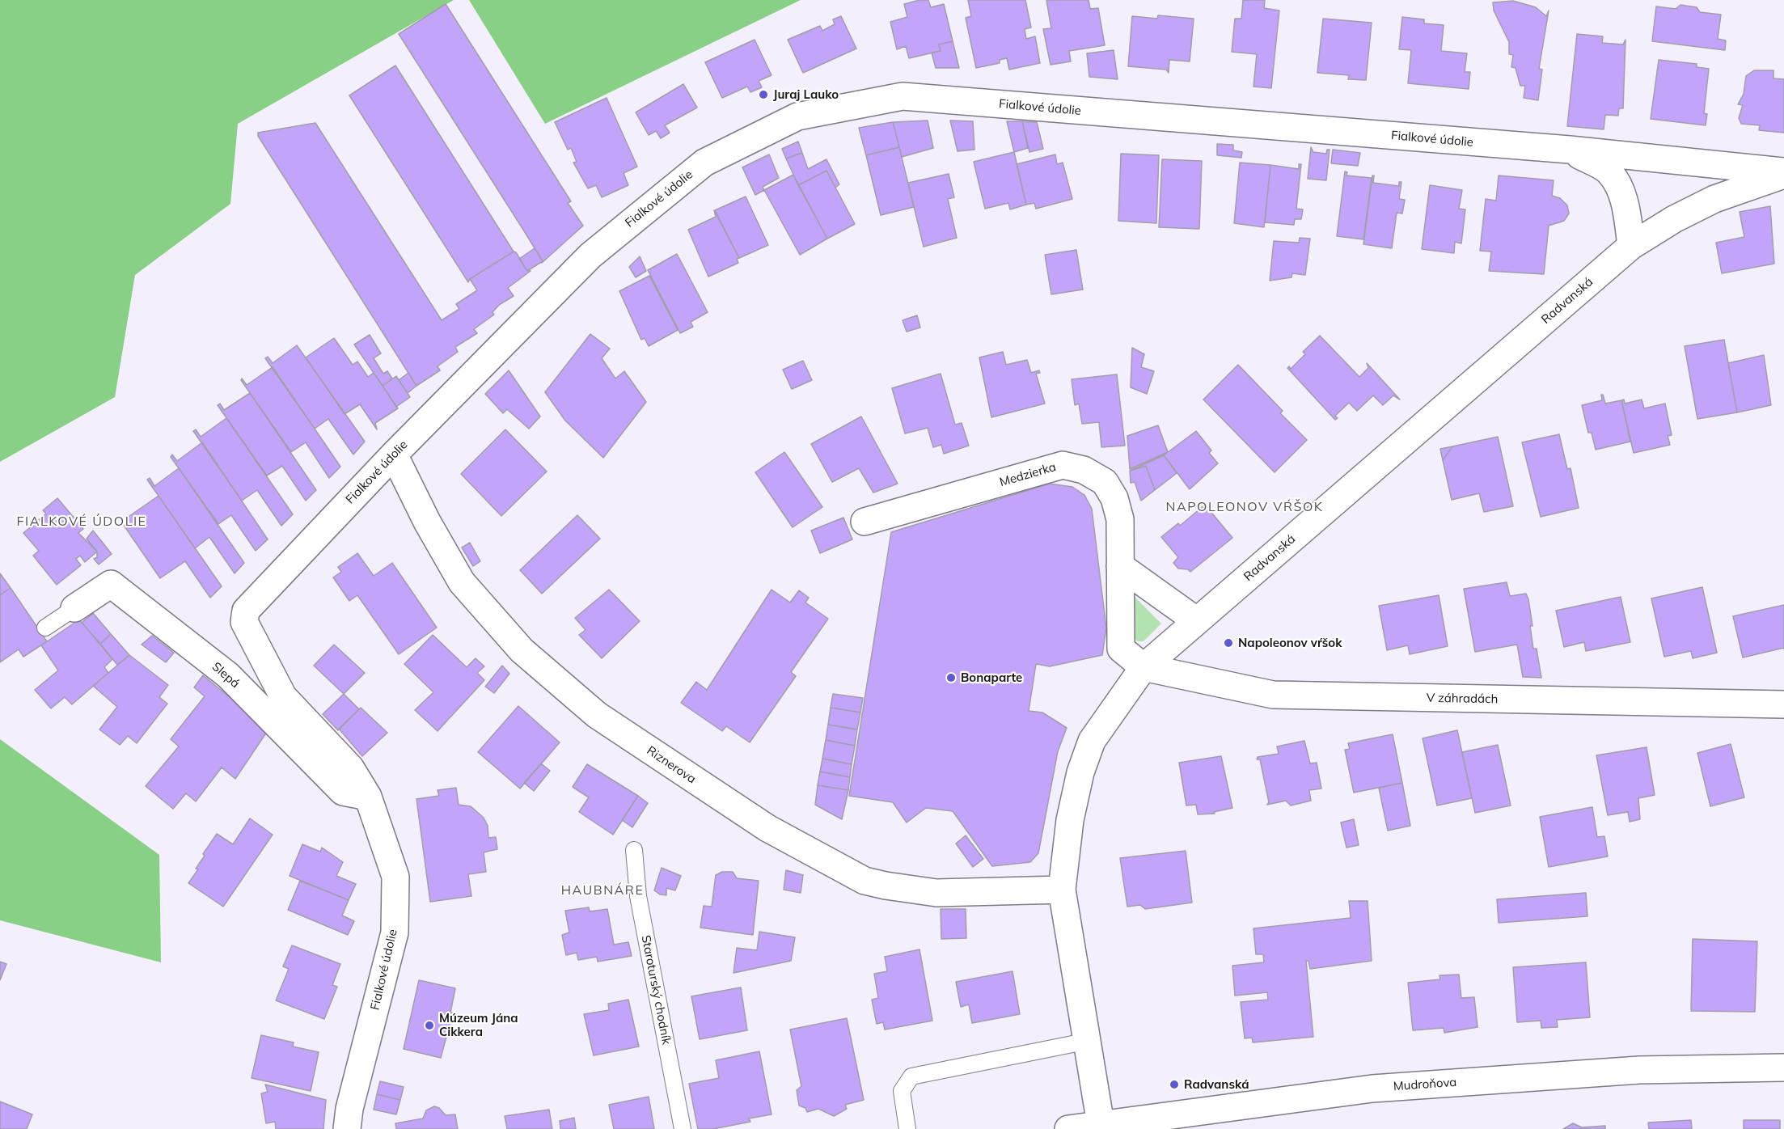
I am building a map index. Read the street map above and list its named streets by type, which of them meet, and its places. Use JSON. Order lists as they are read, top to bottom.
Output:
{
  "streets": {
    "street": [
      "Fialkové údolie",
      "Radvanská",
      "Medzierka",
      "Slepá",
      "V záhradách",
      "Riznerova",
      "Mudroňova"
    ],
    "lane": ["Staroturský chodník"]
  },
  "crossings": [
    ["Fialkové údolie", "Slepá"],
    ["Fialkové údolie", "Riznerova"],
    ["Radvanská", "Medzierka"],
    ["Radvanská", "V záhradách"],
    ["Radvanská", "Riznerova"],
    ["Radvanská", "Mudroňova"],
    ["Medzierka", "V záhradách"]
  ],
  "districts": ["NAPOLEONOV VŔŠOK", "FIALKOVÉ ÚDOLIE", "HAUBNÁRE"],
  "places": [
    "Juraj Lauko",
    "Napoleonov vŕšok",
    "Bonaparte",
    "Múzeum Jána Cikkera",
    "Radvanská"
  ]
}
